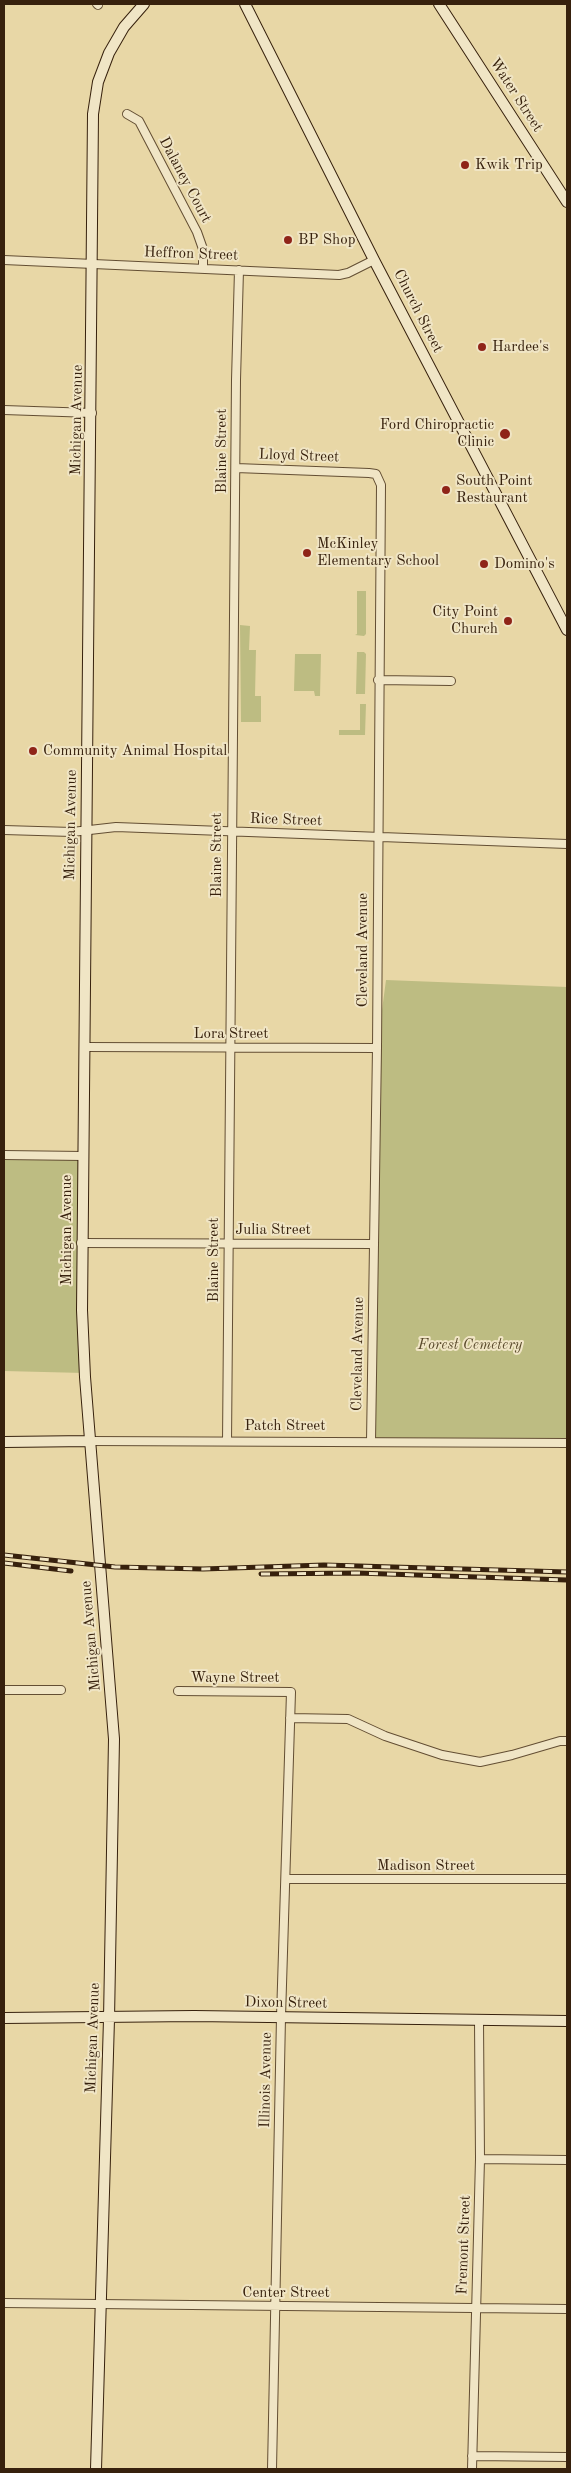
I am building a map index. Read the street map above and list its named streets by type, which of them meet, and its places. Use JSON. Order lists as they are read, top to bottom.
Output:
{
  "streets": {
    "street": [
      "Water Street",
      "Dalaney Court",
      "Heffron Street",
      "Church Street",
      "Michigan Avenue",
      "Blaine Street",
      "Lloyd Street",
      "Rice Street",
      "Cleveland Avenue",
      "Lora Street",
      "Julia Street",
      "Patch Street",
      "Wayne Street",
      "Madison Street",
      "Dixon Street",
      "Illinois Avenue",
      "Fremont Street",
      "Center Street"
    ]
  },
  "crossings": [
    ["Dalaney Court", "Heffron Street"],
    ["Heffron Street", "Church Street"],
    ["Heffron Street", "Michigan Avenue"],
    ["Heffron Street", "Blaine Street"],
    ["Michigan Avenue", "Rice Street"],
    ["Michigan Avenue", "Lora Street"],
    ["Michigan Avenue", "Julia Street"],
    ["Michigan Avenue", "Patch Street"],
    ["Michigan Avenue", "Dixon Street"],
    ["Michigan Avenue", "Center Street"],
    ["Blaine Street", "Lloyd Street"],
    ["Blaine Street", "Rice Street"],
    ["Blaine Street", "Lora Street"],
    ["Blaine Street", "Julia Street"],
    ["Blaine Street", "Patch Street"],
    ["Lloyd Street", "Cleveland Avenue"],
    ["Rice Street", "Cleveland Avenue"],
    ["Cleveland Avenue", "Lora Street"],
    ["Cleveland Avenue", "Julia Street"],
    ["Cleveland Avenue", "Patch Street"],
    ["Wayne Street", "Illinois Avenue"],
    ["Madison Street", "Illinois Avenue"],
    ["Dixon Street", "Illinois Avenue"],
    ["Dixon Street", "Fremont Street"],
    ["Illinois Avenue", "Center Street"],
    ["Fremont Street", "Center Street"]
  ],
  "parks": ["Forest Cemetery"],
  "places": [
    "Kwik Trip",
    "BP Shop",
    "Hardee's",
    "Ford Chiropractic Clinic",
    "South Point Restaurant",
    "McKinley Elementary School",
    "Domino's",
    "City Point Church",
    "Community Animal Hospital"
  ]
}
